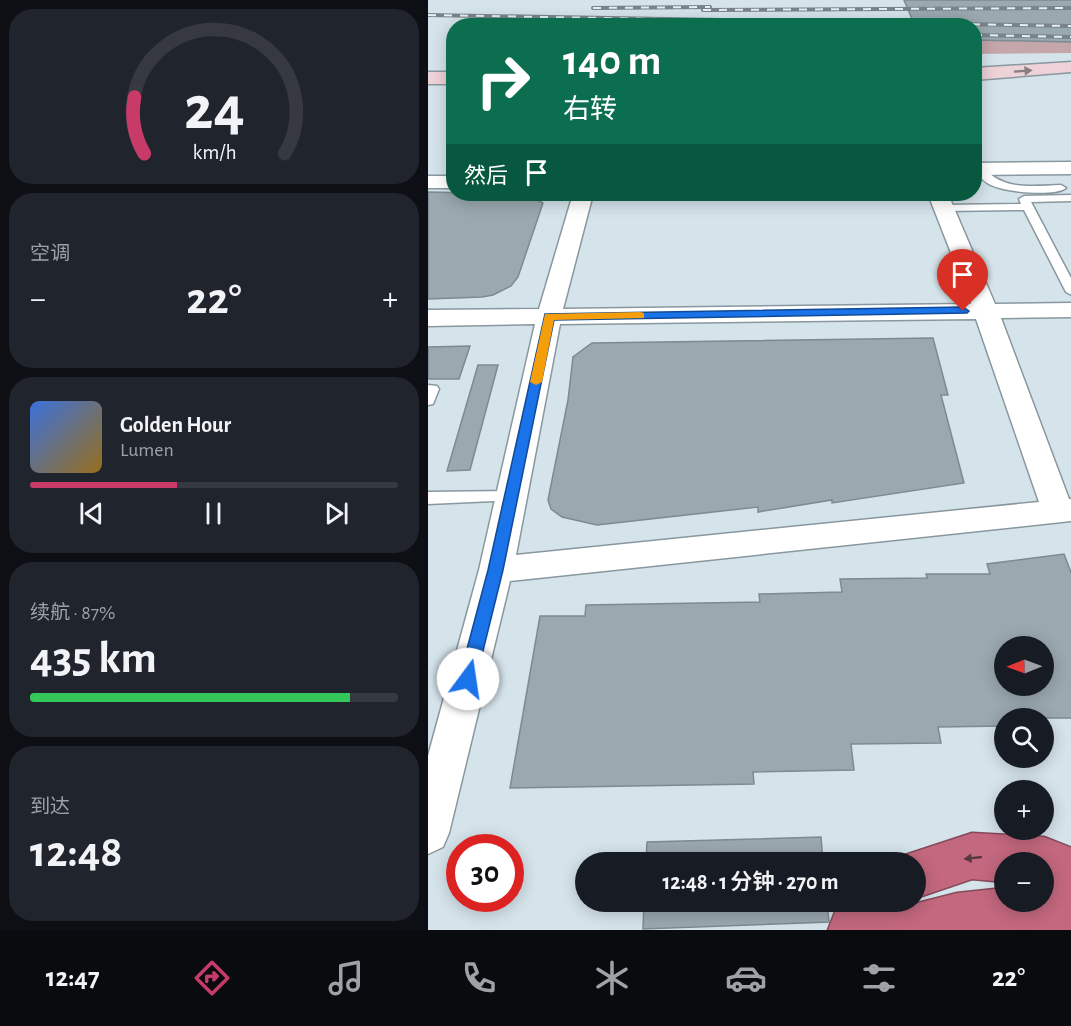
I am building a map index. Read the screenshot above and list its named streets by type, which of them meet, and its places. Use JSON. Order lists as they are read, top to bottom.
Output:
{
  "north": "left",
  "page": {
    "turn": ["140 m", "右转"],
    "then": "然后",
    "tile": [
      "空调",
      ["续航 · 87%", "435 km"],
      ["到达", "12:48"]
    ],
    "heat": ["−", "22°", "+"],
    "song": ["Golden Hour", "Lumen"],
    "map_buttons": ["+", "−"],
    "limit": "30",
    "trip": "12:48 · 1 分钟 · 270 m",
    "tabs": ["12:47", "22°"],
    "gauge": ["24", "km/h"]
  }
}
